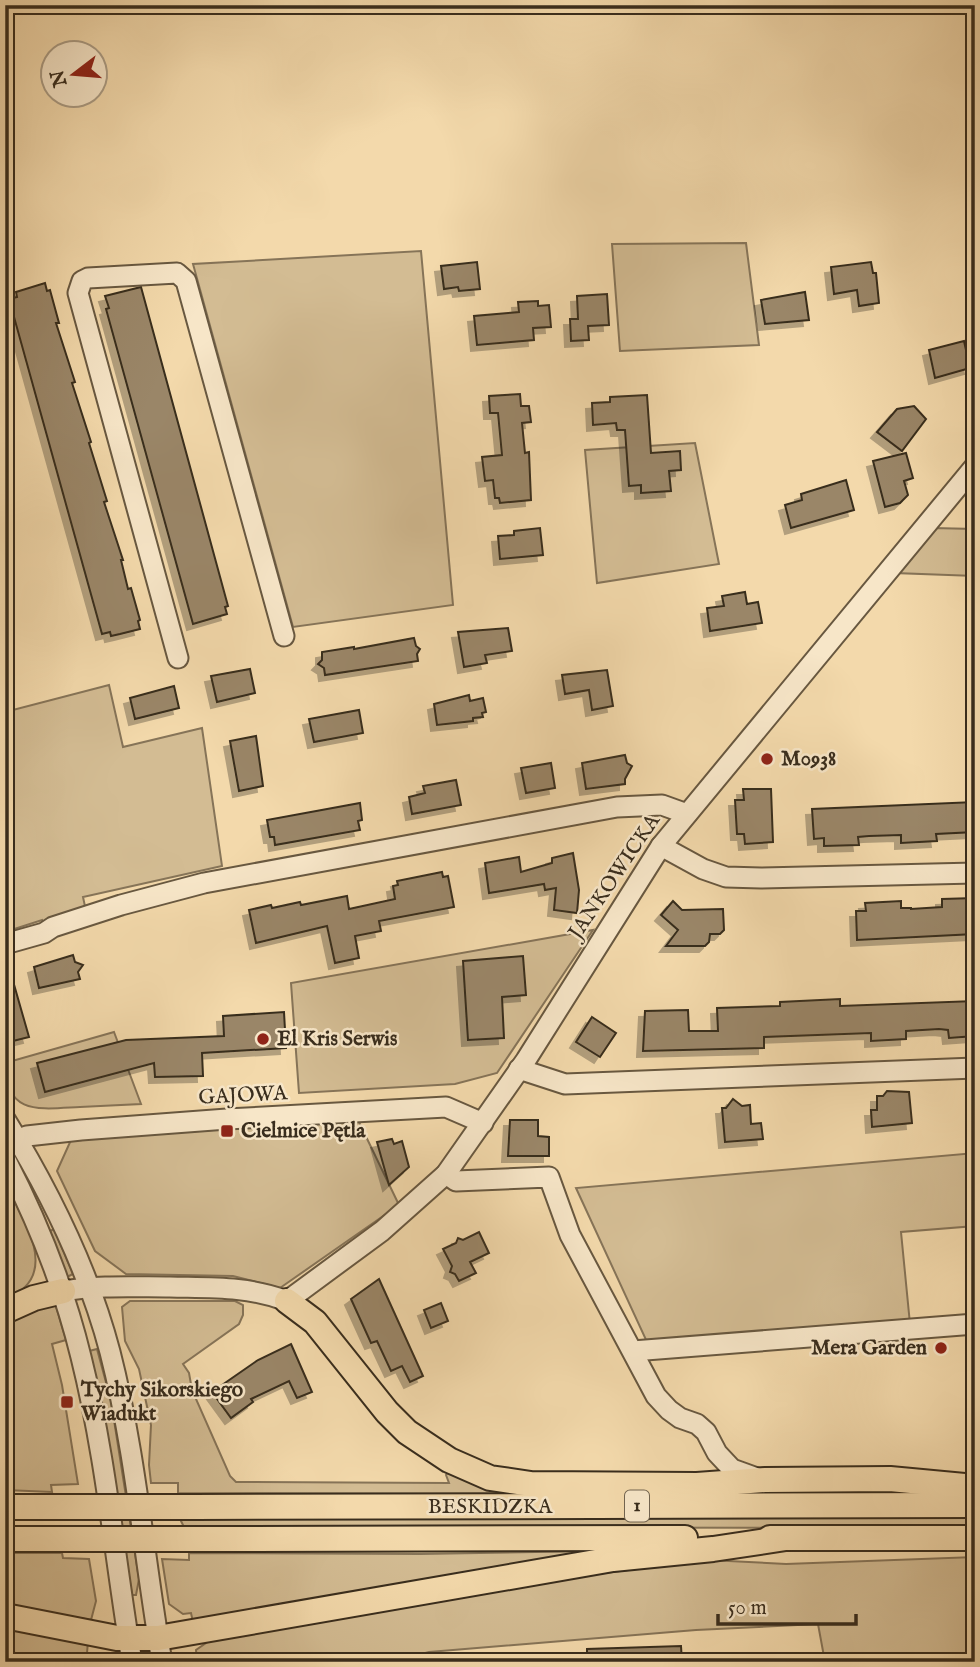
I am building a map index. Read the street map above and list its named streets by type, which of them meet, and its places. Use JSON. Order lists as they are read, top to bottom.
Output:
{
  "streets": {
    "main road": ["1", "BESKIDZKA"],
    "street": ["JANKOWICKA", "GAJOWA"]
  },
  "crossings": [
    ["JANKOWICKA", "GAJOWA"]
  ],
  "places": {
    "other": ["M0938", "El Kris Serwis", "Mera Garden"],
    "transit": ["Cielmice Pętla", "Tychy Sikorskiego Wiadukt"]
  },
  "scale_bar": "50 m",
  "north": "left"
}
